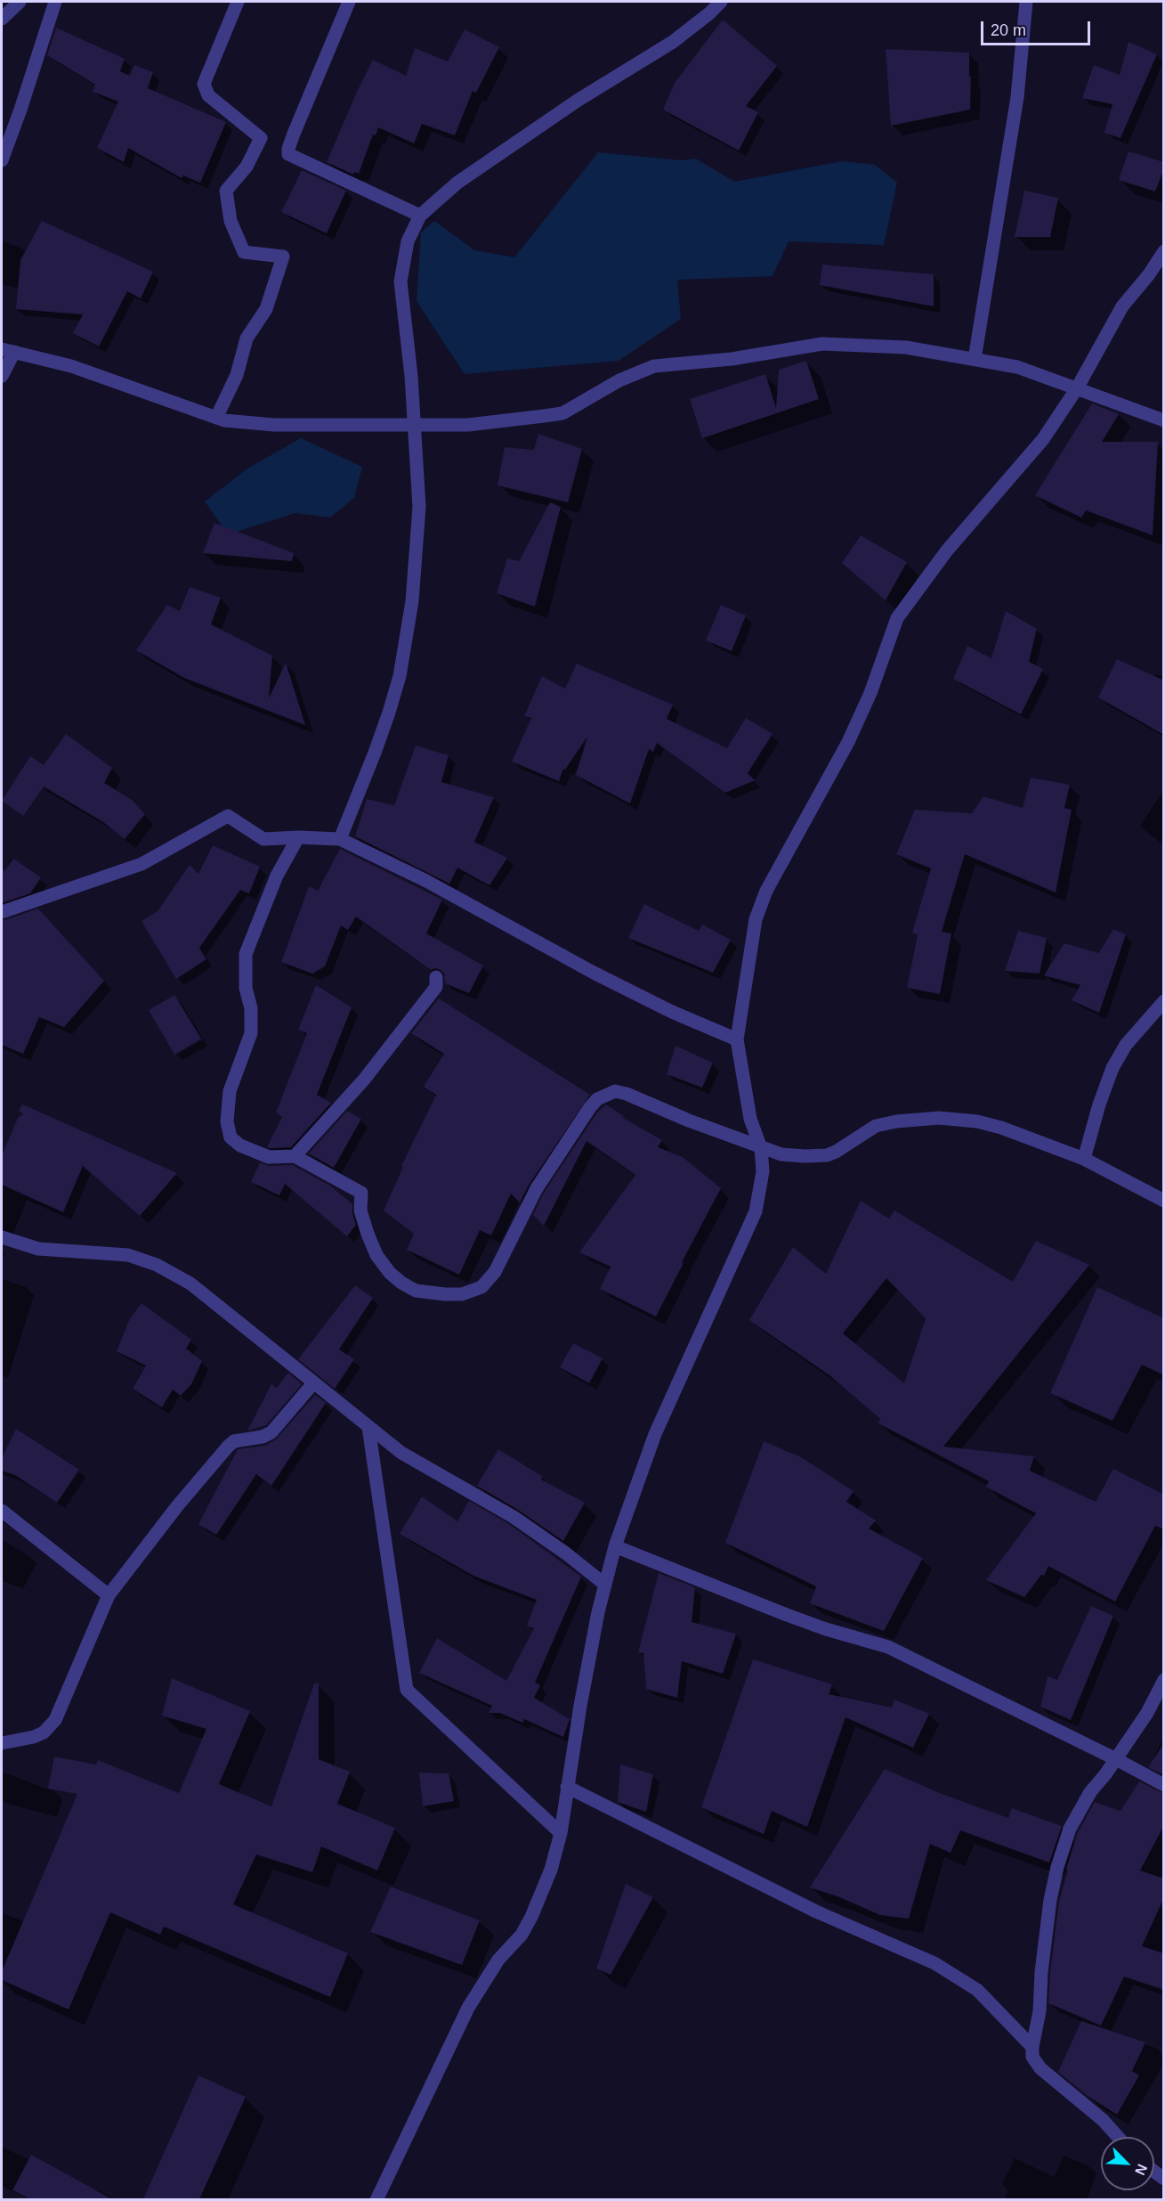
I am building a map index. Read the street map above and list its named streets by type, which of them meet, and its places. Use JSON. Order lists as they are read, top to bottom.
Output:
{
  "scale_bar": "20 m",
  "north": "bottom right"
}
